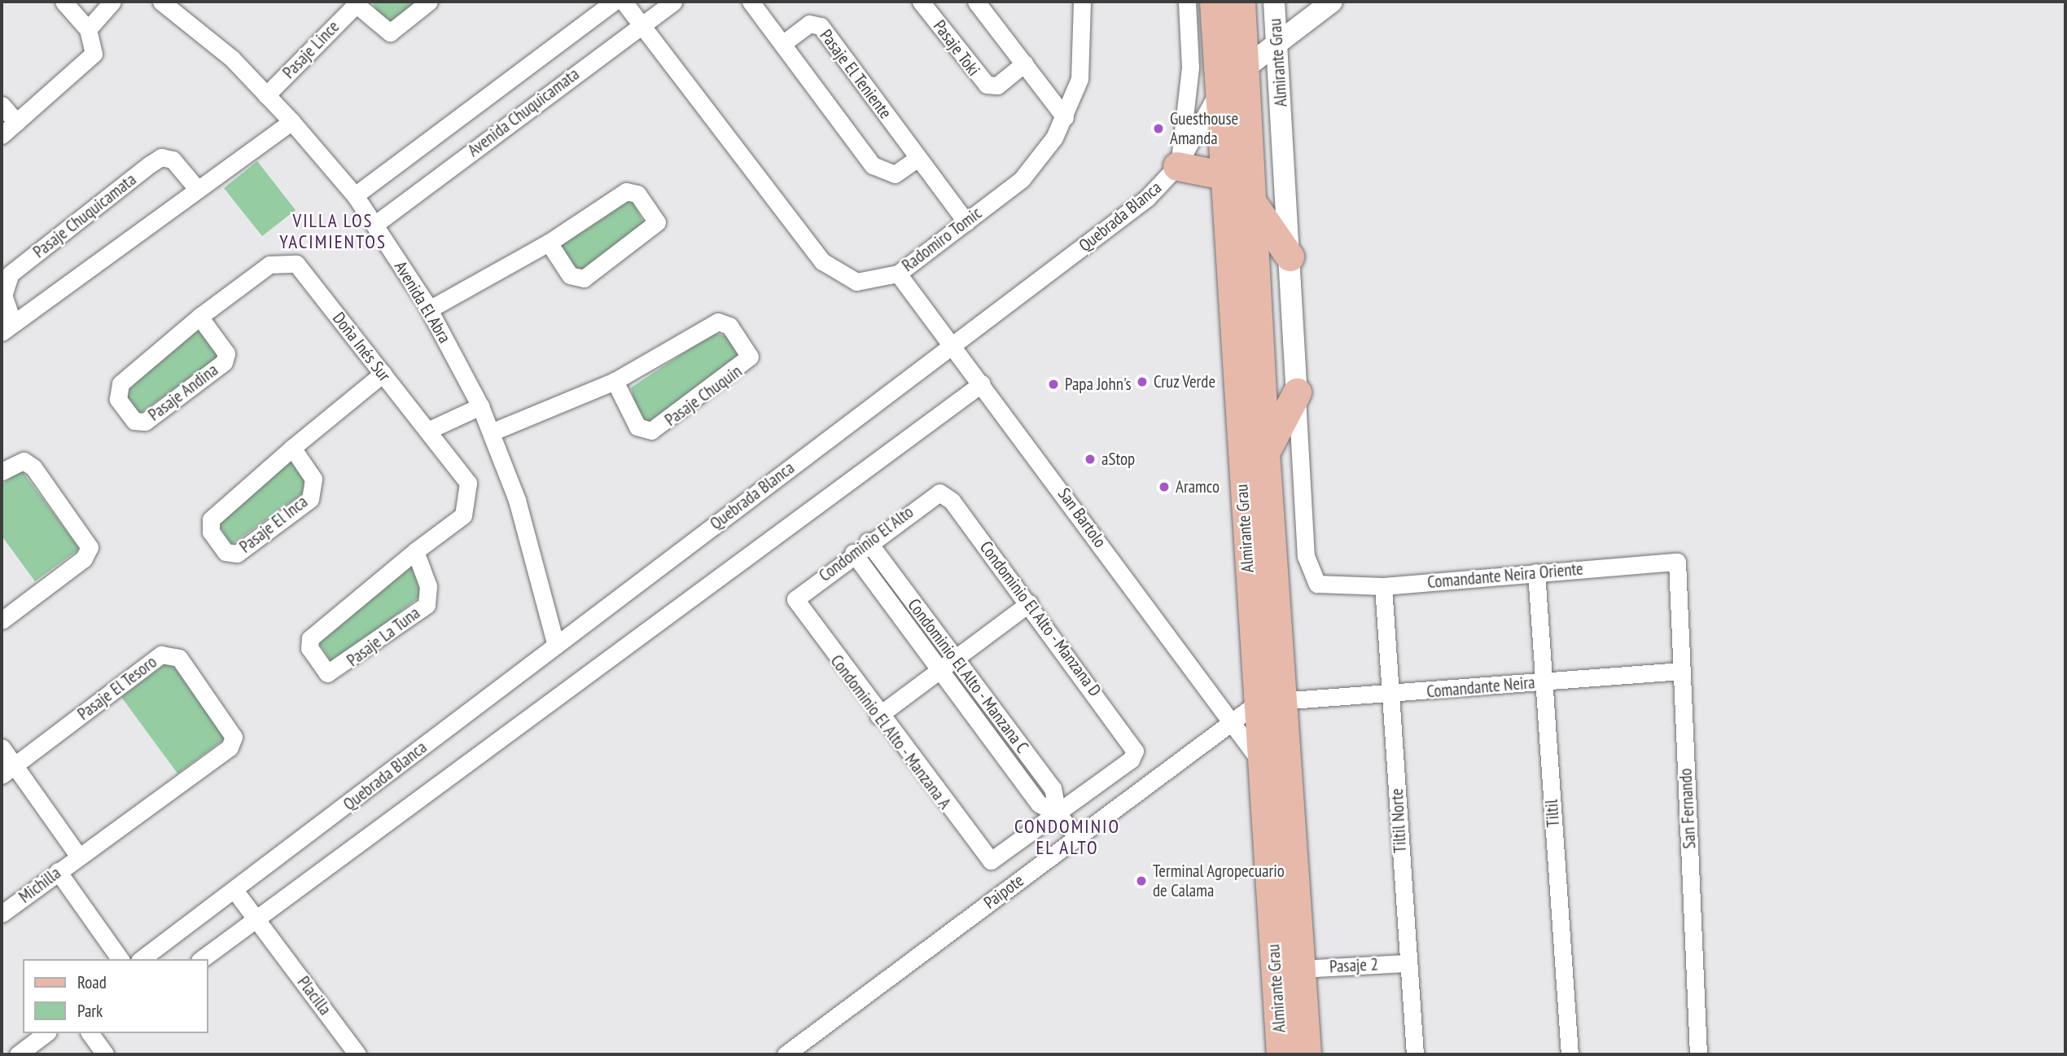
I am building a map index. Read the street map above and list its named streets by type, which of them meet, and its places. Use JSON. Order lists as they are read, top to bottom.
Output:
{
  "streets": {
    "main road": ["Almirante Grau"],
    "street": [
      "Pasaje Toki",
      "Pasaje Lince",
      "Pasaje El Teniente",
      "Avenida Chuquicamata",
      "Pasaje Chuquicamata",
      "Quebrada Blanca",
      "Radomiro Tomic",
      "Avenida El Abra",
      "Doña Inés Sur",
      "Pasaje Andina",
      "Pasaje Chuquin",
      "San Bartolo",
      "Pasaje El Inca",
      "Condominio El Alto",
      "Comandante Neira Oriente",
      "Condominio El Alto - Manzana D",
      "Pasaje La Tuna",
      "Condominio El Alto - Manzana C",
      "Comandante Neira",
      "Pasaje El Tesoro",
      "Condominio El Alto - Manzana A",
      "San Fernando",
      "Tiltil",
      "Tiltil Norte",
      "Michilla",
      "Paipote",
      "Pasaje 2",
      "Placilla"
    ]
  },
  "crossings": [
    ["Pasaje Lince", "Avenida El Abra"],
    ["Almirante Grau", "Quebrada Blanca"],
    ["Almirante Grau", "San Bartolo"],
    ["Almirante Grau", "Comandante Neira Oriente"],
    ["Almirante Grau", "Comandante Neira"],
    ["Almirante Grau", "Paipote"],
    ["Almirante Grau", "Pasaje 2"],
    ["Pasaje El Teniente", "Radomiro Tomic"],
    ["Avenida Chuquicamata", "Radomiro Tomic"],
    ["Avenida Chuquicamata", "Avenida El Abra"],
    ["Pasaje Chuquicamata", "Avenida El Abra"],
    ["Quebrada Blanca", "Avenida El Abra"],
    ["Quebrada Blanca", "San Bartolo"],
    ["Quebrada Blanca", "Placilla"],
    ["Radomiro Tomic", "San Bartolo"],
    ["Avenida El Abra", "Pasaje Chuquin"],
    ["Doña Inés Sur", "Pasaje Andina"],
    ["Doña Inés Sur", "Pasaje El Inca"],
    ["Doña Inés Sur", "Pasaje La Tuna"],
    ["San Bartolo", "Paipote"],
    ["Condominio El Alto", "Condominio El Alto - Manzana D"],
    ["Condominio El Alto", "Condominio El Alto - Manzana C"],
    ["Condominio El Alto", "Condominio El Alto - Manzana A"],
    ["Comandante Neira Oriente", "San Fernando"],
    ["Comandante Neira Oriente", "Tiltil"],
    ["Comandante Neira Oriente", "Tiltil Norte"],
    ["Condominio El Alto - Manzana D", "Condominio El Alto - Manzana C"],
    ["Condominio El Alto - Manzana D", "Condominio El Alto - Manzana A"],
    ["Condominio El Alto - Manzana C", "Condominio El Alto - Manzana A"],
    ["Comandante Neira", "San Fernando"],
    ["Comandante Neira", "Tiltil"],
    ["Comandante Neira", "Tiltil Norte"],
    ["Comandante Neira", "Paipote"],
    ["Pasaje El Tesoro", "Michilla"],
    ["Tiltil Norte", "Pasaje 2"]
  ],
  "districts": ["VILLA LOS YACIMIENTOS", "CONDOMINIO EL ALTO"],
  "places": [
    "Guesthouse Amanda",
    "Cruz Verde",
    "Papa John's",
    "aStop",
    "Aramco",
    "Terminal Agropecuario de Calama"
  ],
  "legend": ["Road", "Park"]
}
